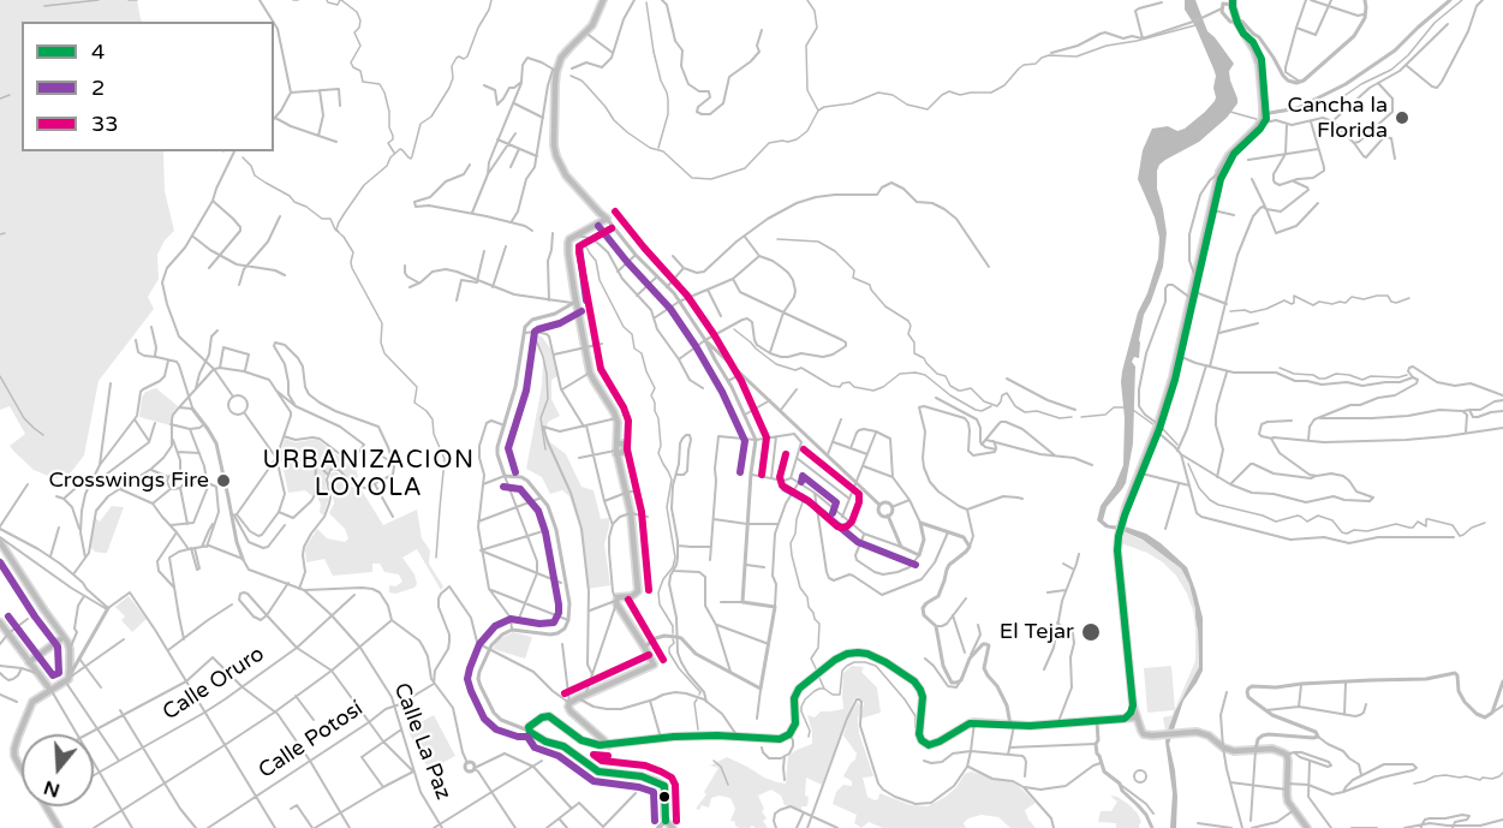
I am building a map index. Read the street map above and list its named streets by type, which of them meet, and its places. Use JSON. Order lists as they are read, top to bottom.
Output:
{
  "streets": {
    "street": ["Calle Oruro", "Calle Potosí", "Calle La Paz"]
  },
  "crossings": [
    ["Calle Oruro", "Calle La Paz"],
    ["Calle Potosí", "Calle La Paz"]
  ],
  "districts": ["URBANIZACION LOYOLA"],
  "places": ["Cancha la Florida", "Crosswings Fire", "El Tejar"],
  "lines": ["transit line 4", "transit line 33", "transit line 2"],
  "legend": ["4", "2", "33"],
  "north": "bottom"
}
